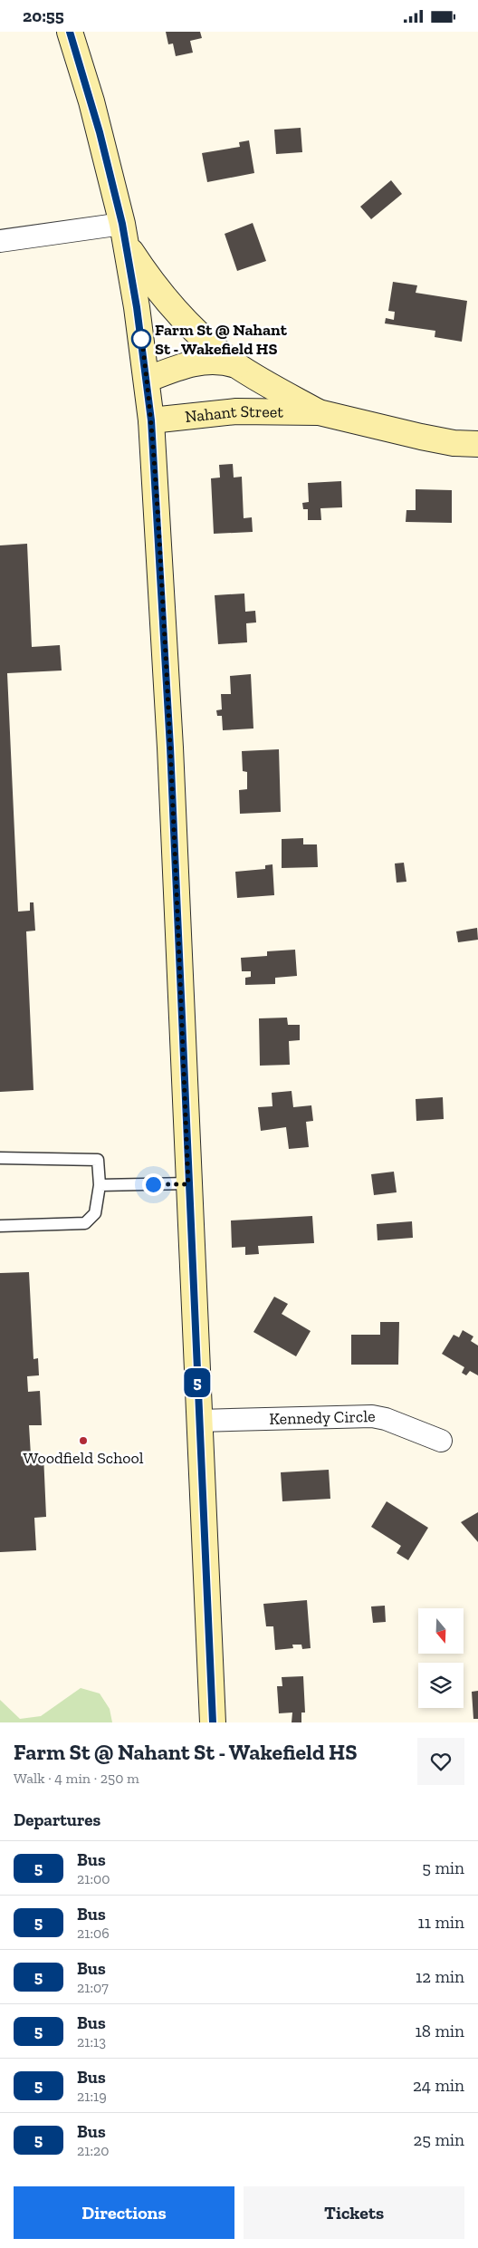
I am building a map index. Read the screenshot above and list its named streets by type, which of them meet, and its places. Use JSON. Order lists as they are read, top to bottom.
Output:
{
  "streets": {
    "main road": ["Nahant Street"],
    "street": ["Kennedy Circle"]
  },
  "places": ["Farm St @ Nahant St - Wakefield HS", "Woodfield School"],
  "lines": ["bus line 5"],
  "north": "bottom",
  "page": {
    "status": "20:55",
    "on_map": "5",
    "heading": [
      ["Farm St @ Nahant St - Wakefield HS", "Walk · 4 min · 250 m"],
      "Departures"
    ],
    "list": [
      {
        "mark": "5",
        "name": "Bus",
        "note": "21:00",
        "value": "5 min"
      },
      {
        "mark": "5",
        "name": "Bus",
        "note": "21:06",
        "value": "11 min"
      },
      {
        "mark": "5",
        "name": "Bus",
        "note": "21:07",
        "value": "12 min"
      },
      {
        "mark": "5",
        "name": "Bus",
        "note": "21:13",
        "value": "18 min"
      },
      {
        "mark": "5",
        "name": "Bus",
        "note": "21:19",
        "value": "24 min"
      },
      {
        "mark": "5",
        "name": "Bus",
        "note": "21:20",
        "value": "25 min"
      }
    ],
    "buttons": ["Directions", "Tickets"]
  }
}
